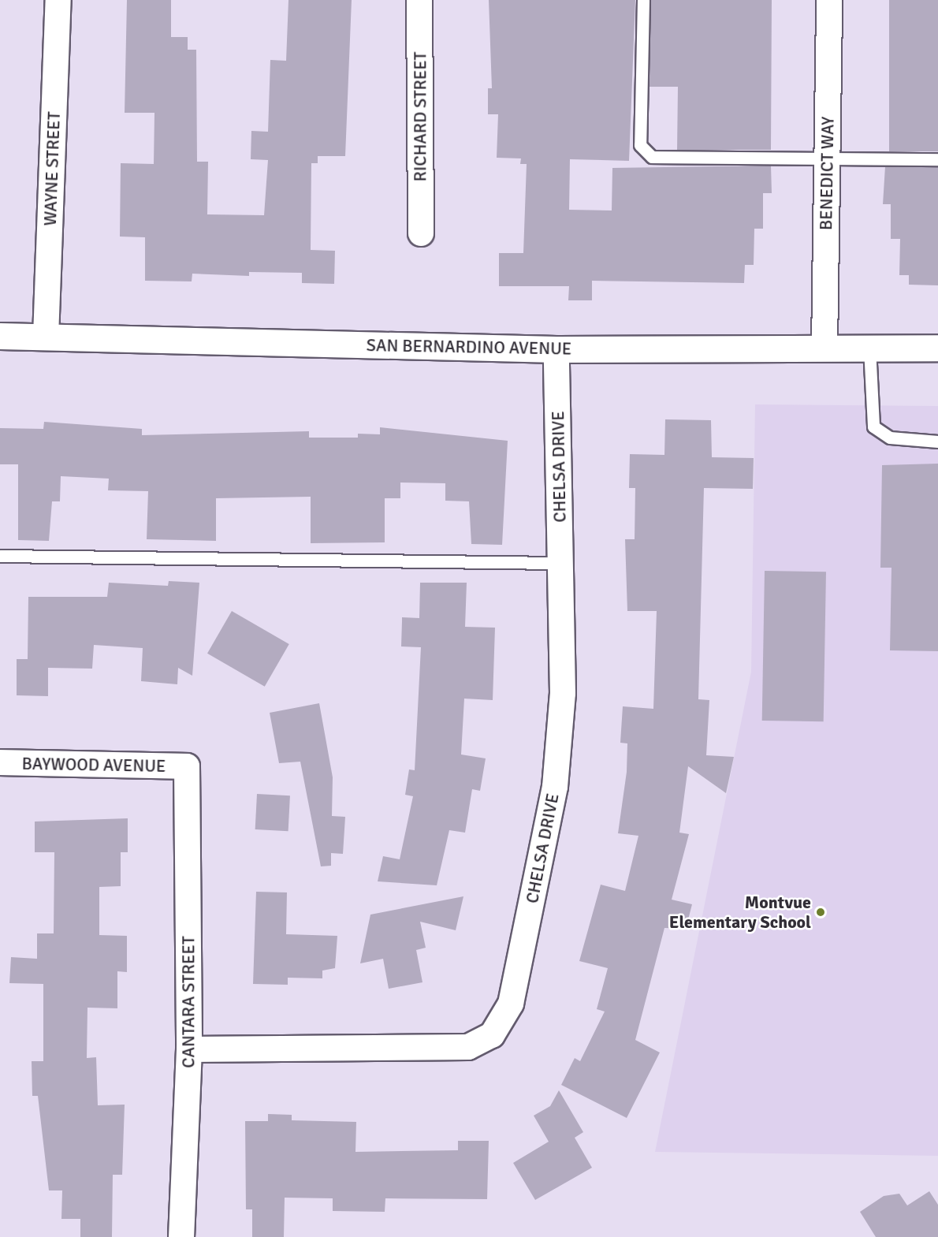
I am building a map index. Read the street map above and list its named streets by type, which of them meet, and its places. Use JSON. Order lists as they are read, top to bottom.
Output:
{
  "streets": {
    "main road": ["SAN BERNARDINO AVENUE"],
    "street": [
      "RICHARD STREET",
      "WAYNE STREET",
      "BENEDICT WAY",
      "CHELSA DRIVE",
      "BAYWOOD AVENUE",
      "CANTARA STREET"
    ]
  },
  "crossings": [
    ["WAYNE STREET", "SAN BERNARDINO AVENUE"],
    ["BENEDICT WAY", "SAN BERNARDINO AVENUE"],
    ["SAN BERNARDINO AVENUE", "CHELSA DRIVE"],
    ["CHELSA DRIVE", "CANTARA STREET"],
    ["BAYWOOD AVENUE", "CANTARA STREET"]
  ],
  "places": ["Montvue Elementary School"]
}
